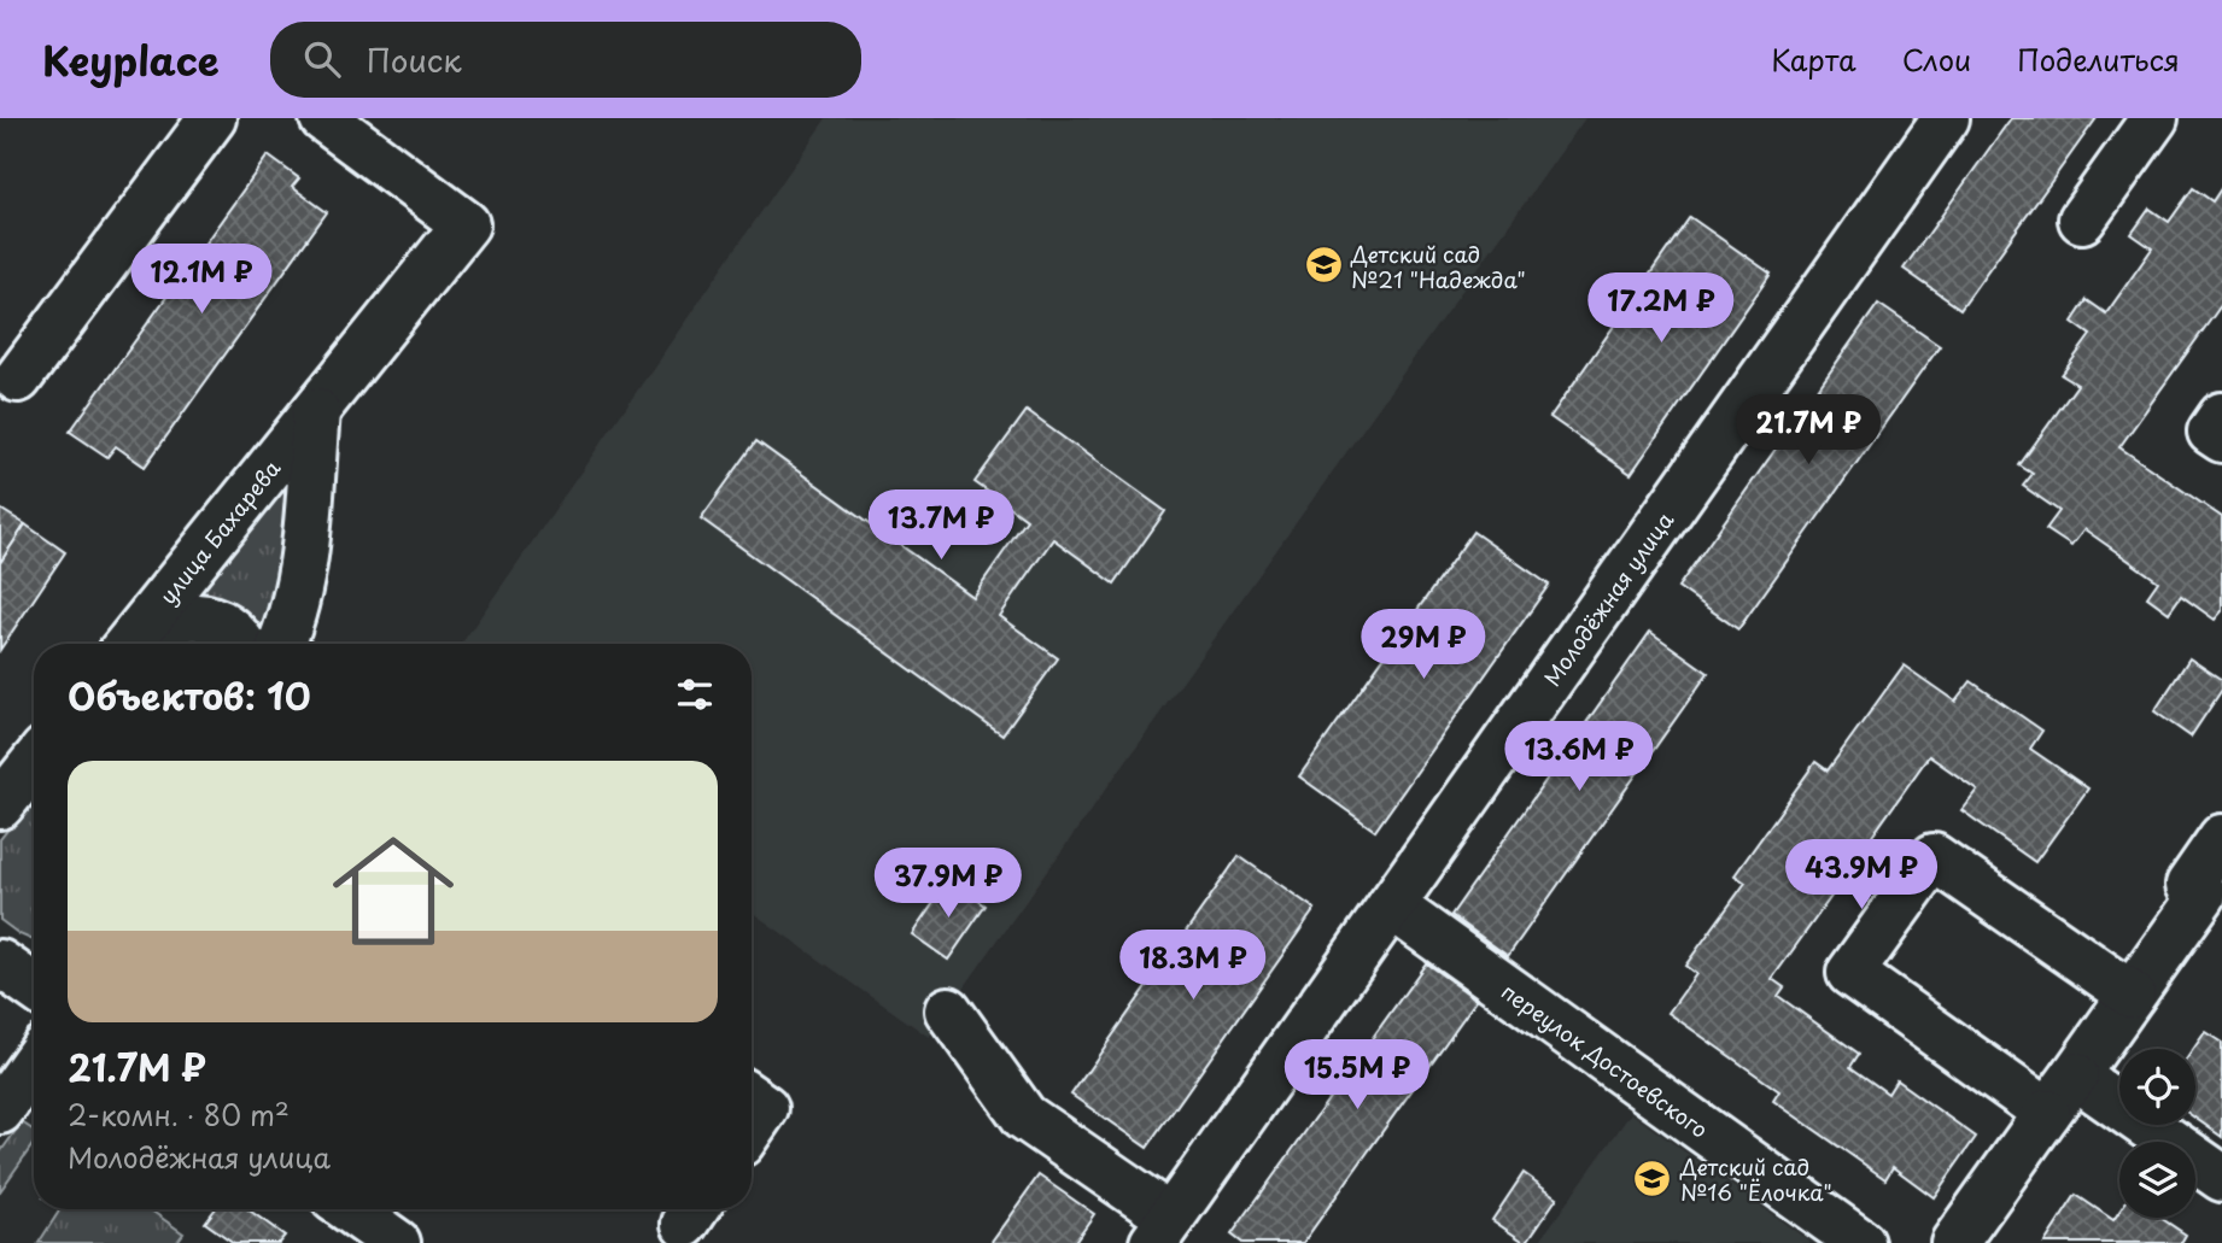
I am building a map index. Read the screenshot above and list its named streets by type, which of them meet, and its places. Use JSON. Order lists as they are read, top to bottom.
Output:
{
  "streets": {
    "street": ["улица Бахарева", "Молодёжная улица", "переулок Достоевского"]
  },
  "crossings": [
    ["Молодёжная улица", "переулок Достоевского"]
  ],
  "places": {
    "school or university": ["Детский сад №21 \"Надежда\"", "Детский сад №16 \"Ёлочка\""]
  },
  "page": {
    "header": "Keyplace",
    "search": "Поиск",
    "nav": ["Карта", "Слои", "Поделиться"],
    "price": [
      "12.1M ₽",
      "17.2M ₽",
      "21.7M ₽",
      "13.7M ₽",
      "29M ₽",
      "13.6M ₽",
      "43.9M ₽",
      "37.9M ₽",
      "18.3M ₽",
      "15.5M ₽"
    ],
    "heading": "Объектов: 10",
    "list": [
      {
        "name": "21.7M ₽",
        "note": "2-комн. · 80 m² · Молодёжная улица"
      }
    ]
  }
}
